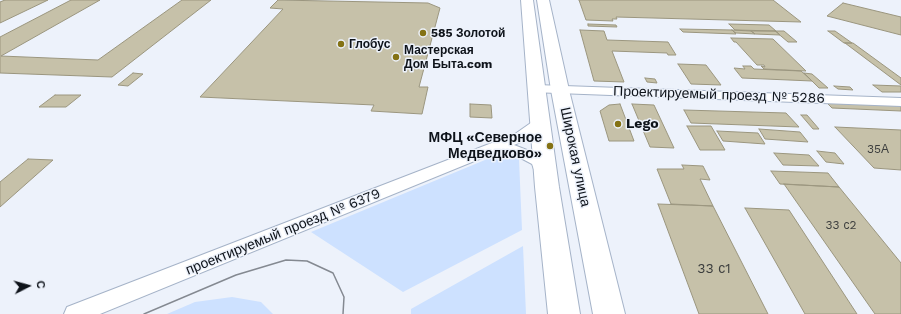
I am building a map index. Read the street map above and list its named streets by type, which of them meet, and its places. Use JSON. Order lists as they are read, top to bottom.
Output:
{
  "streets": {
    "main road": ["Широкая улица"],
    "street": ["Проектируемый проезд № 5286", "проектируемый проезд № 6379"]
  },
  "crossings": [
    ["Проектируемый проезд № 5286", "Широкая улица"],
    ["Широкая улица", "проектируемый проезд № 6379"]
  ],
  "places": [
    "585 Золотой",
    "Глобус",
    "Мастерская Дом Быта.com",
    "Lego",
    "МФЦ «Северное Медведково»"
  ],
  "house_numbers": ["35А", "33 с2", "33 с1"],
  "north": "right"
}
